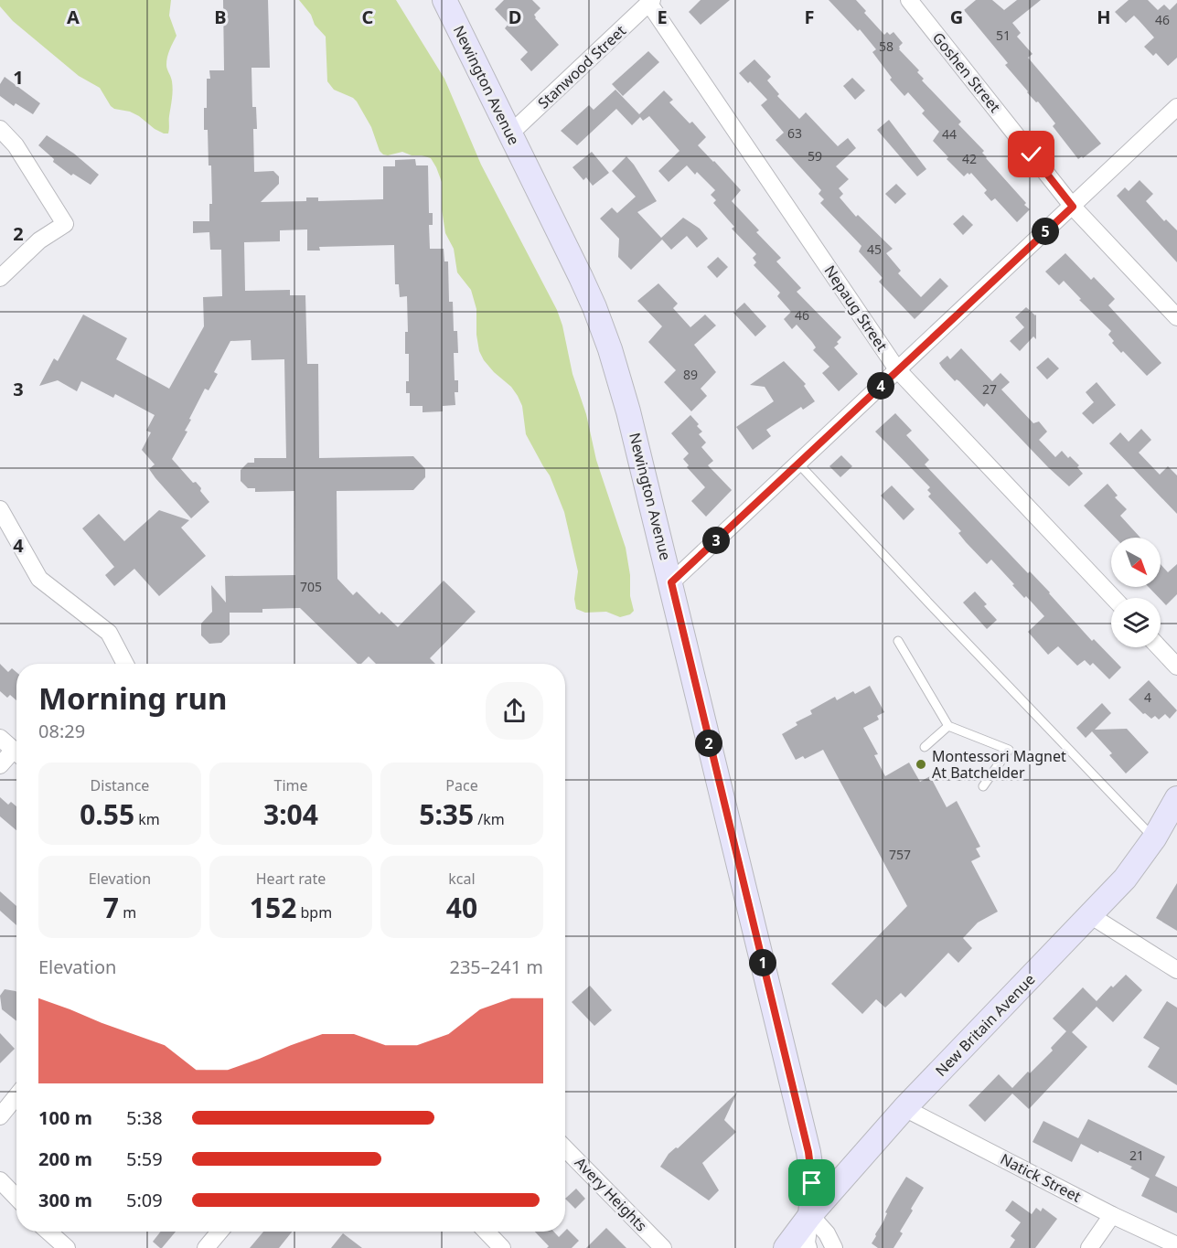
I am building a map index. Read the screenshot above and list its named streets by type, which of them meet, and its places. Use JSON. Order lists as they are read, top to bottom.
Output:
{
  "streets": {
    "main road": ["Newington Avenue", "New Britain Avenue"],
    "street": [
      "Stanwood Street",
      "Goshen Street",
      "Nepaug Street",
      "Natick Street",
      "Avery Heights"
    ]
  },
  "crossings": [
    ["Stanwood Street", "Newington Avenue"],
    ["Stanwood Street", "Nepaug Street"],
    ["Newington Avenue", "New Britain Avenue"],
    ["New Britain Avenue", "Natick Street"]
  ],
  "places": ["Montessori Magnet At Batchelder"],
  "house_numbers": [
    "46",
    "51",
    "58",
    "63",
    "44",
    "59",
    "42",
    "45",
    "46",
    "89",
    "27",
    "705",
    "4",
    "757",
    "21"
  ],
  "north": "bottom right",
  "page": {
    "pins": [
      "5",
      "4",
      "3",
      "2",
      "1"
    ],
    "heading": ["Morning run", "08:29"],
    "stats": [
      ["Distance", "0.55 km"],
      ["Time", "3:04"],
      ["Pace", "5:35 /km"],
      ["Elevation", "7 m"],
      ["Heart rate", "152 bpm"],
      ["kcal", "40"]
    ],
    "chart": ["Elevation", "235–241 m"],
    "list": [
      {
        "name": "100 m",
        "note": "5:38"
      },
      {
        "name": "200 m",
        "note": "5:59"
      },
      {
        "name": "300 m",
        "note": "5:09"
      }
    ]
  },
  "grid": {
    "columns": [
      "A",
      "B",
      "C",
      "D",
      "E",
      "F",
      "G",
      "H"
    ],
    "rows": [
      "1",
      "2",
      "3",
      "4"
    ]
  }
}
